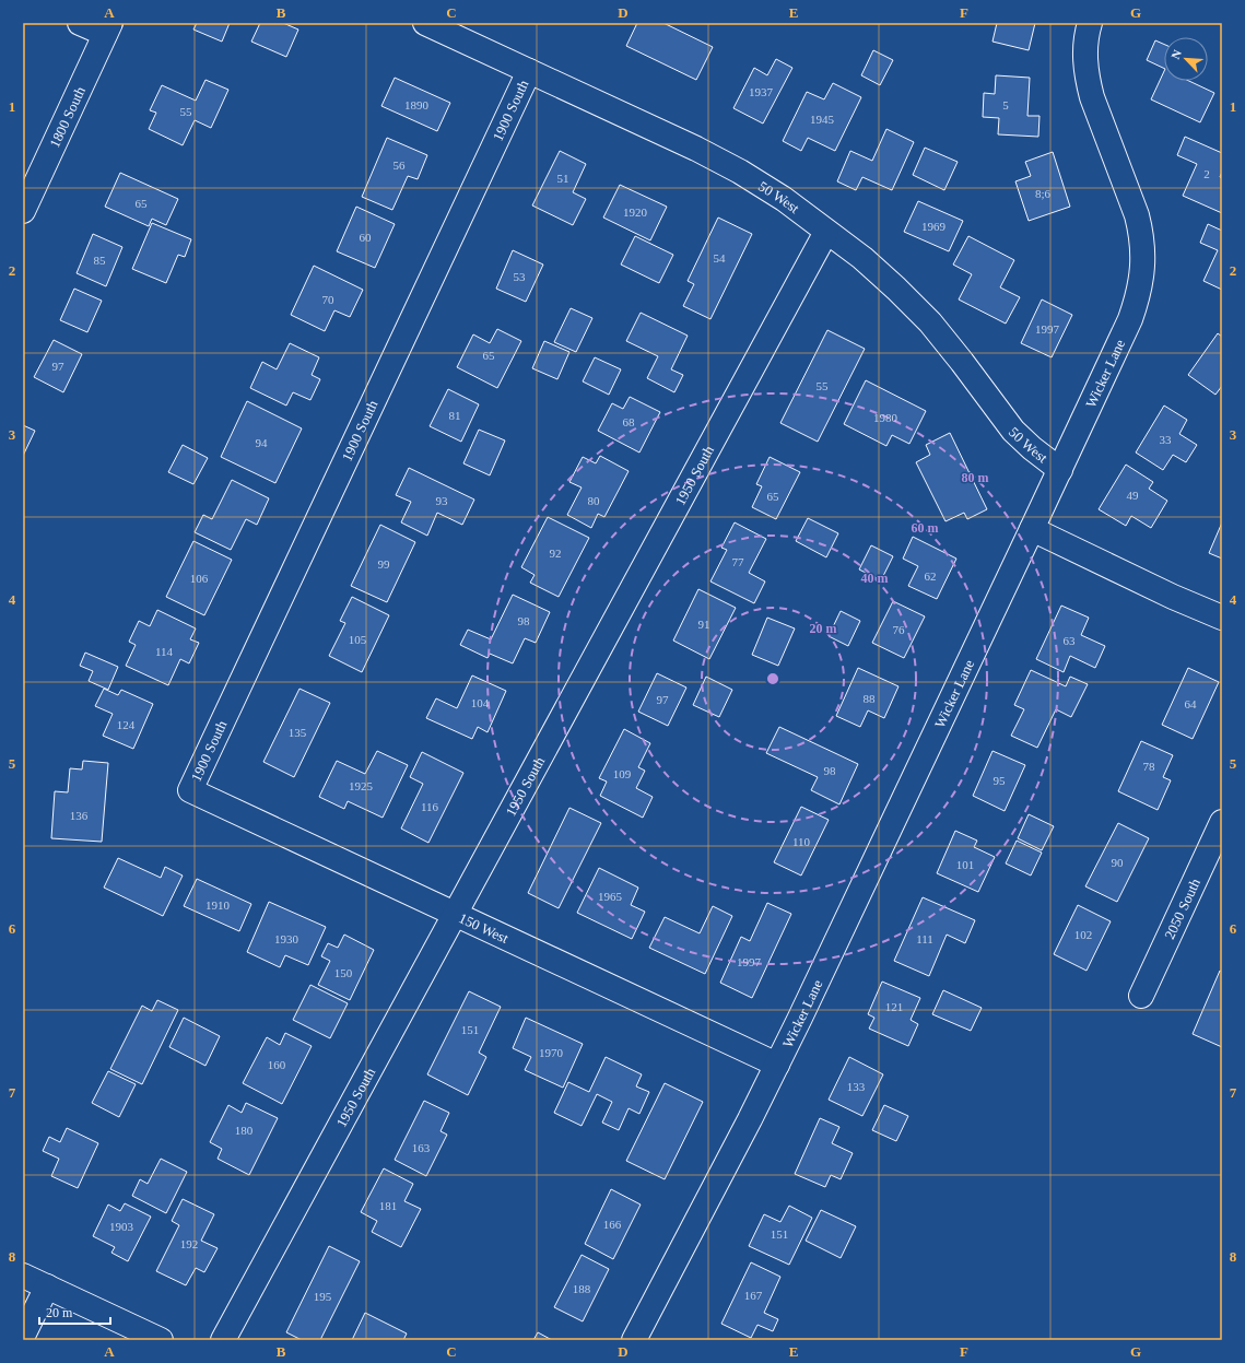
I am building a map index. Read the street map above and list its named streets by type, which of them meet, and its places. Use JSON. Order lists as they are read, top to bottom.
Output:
{
  "streets": {
    "street": [
      "1900 South",
      "1800 South",
      "50 West",
      "Wicker Lane",
      "1950 South",
      "2050 South",
      "150 West"
    ]
  },
  "crossings": [
    ["1900 South", "50 West"],
    ["1900 South", "150 West"],
    ["50 West", "Wicker Lane"],
    ["50 West", "1950 South"],
    ["Wicker Lane", "150 West"],
    ["1950 South", "150 West"]
  ],
  "house_numbers": [
    "1937",
    "1890",
    "5",
    "55",
    "1945",
    "56",
    "2",
    "51",
    "8;6",
    "65",
    "1920",
    "1969",
    "60",
    "54",
    "85",
    "53",
    "70",
    "1997",
    "65",
    "97",
    "55",
    "81",
    "1980",
    "68",
    "33",
    "94",
    "49",
    "65",
    "93",
    "80",
    "92",
    "77",
    "99",
    "62",
    "106",
    "98",
    "91",
    "76",
    "105",
    "63",
    "114",
    "88",
    "97",
    "104",
    "64",
    "124",
    "135",
    "78",
    "98",
    "109",
    "95",
    "1925",
    "116",
    "136",
    "110",
    "90",
    "101",
    "1965",
    "1910",
    "102",
    "1930",
    "111",
    "1997",
    "150",
    "121",
    "151",
    "1970",
    "160",
    "133",
    "180",
    "163",
    "181",
    "166",
    "1903",
    "151",
    "192",
    "188",
    "167",
    "195"
  ],
  "scale_bar": "20 m",
  "north": "top left",
  "grid": {
    "columns": [
      "A",
      "B",
      "C",
      "D",
      "E",
      "F",
      "G"
    ],
    "rows": [
      "1",
      "2",
      "3",
      "4",
      "5",
      "6",
      "7",
      "8"
    ]
  },
  "rings": [
    "80 m",
    "60 m",
    "40 m",
    "20 m"
  ]
}
